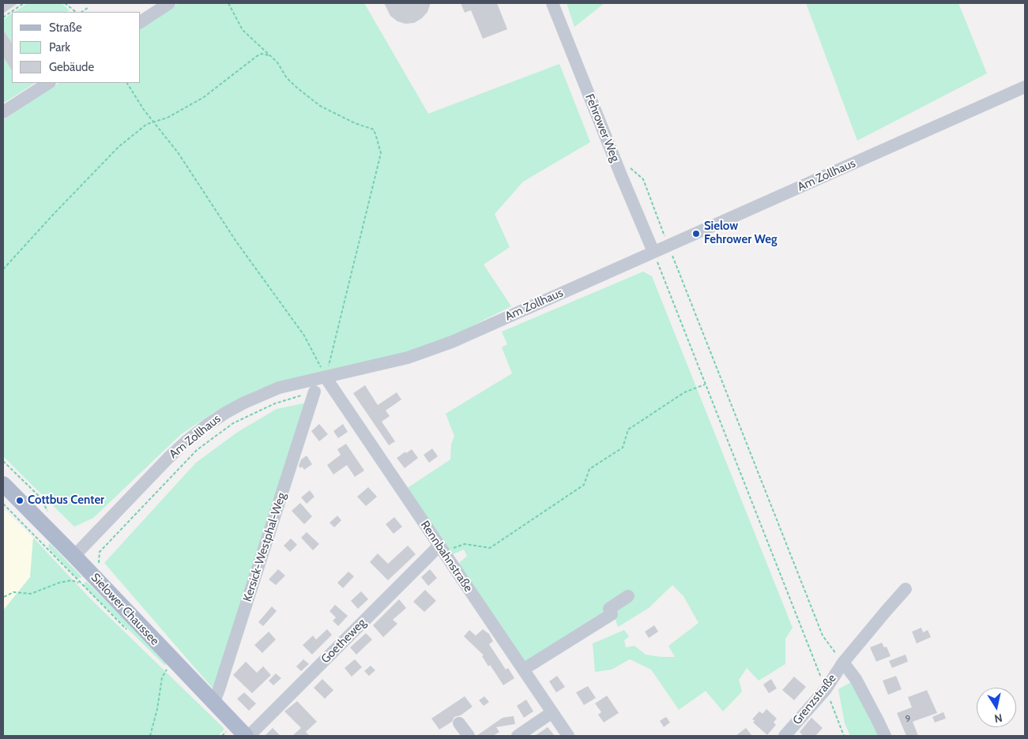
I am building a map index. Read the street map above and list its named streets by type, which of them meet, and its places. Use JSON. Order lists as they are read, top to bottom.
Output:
{
  "streets": {
    "main road": ["Sielower Chaussee"],
    "street": [
      "Fehrower Weg",
      "Am Zollhaus",
      "Kersick-Westphal-Weg",
      "Rennbahnstraße",
      "Goetheweg",
      "Grenzstraße"
    ]
  },
  "crossings": [
    ["Fehrower Weg", "Am Zollhaus"],
    ["Am Zollhaus", "Rennbahnstraße"],
    ["Am Zollhaus", "Sielower Chaussee"],
    ["Kersick-Westphal-Weg", "Sielower Chaussee"],
    ["Rennbahnstraße", "Goetheweg"],
    ["Sielower Chaussee", "Goetheweg"]
  ],
  "places": ["Sielow Fehrower Weg", "Cottbus Center"],
  "house_numbers": ["9"],
  "legend": ["Straße", "Park", "Gebäude"],
  "north": "bottom"
}
